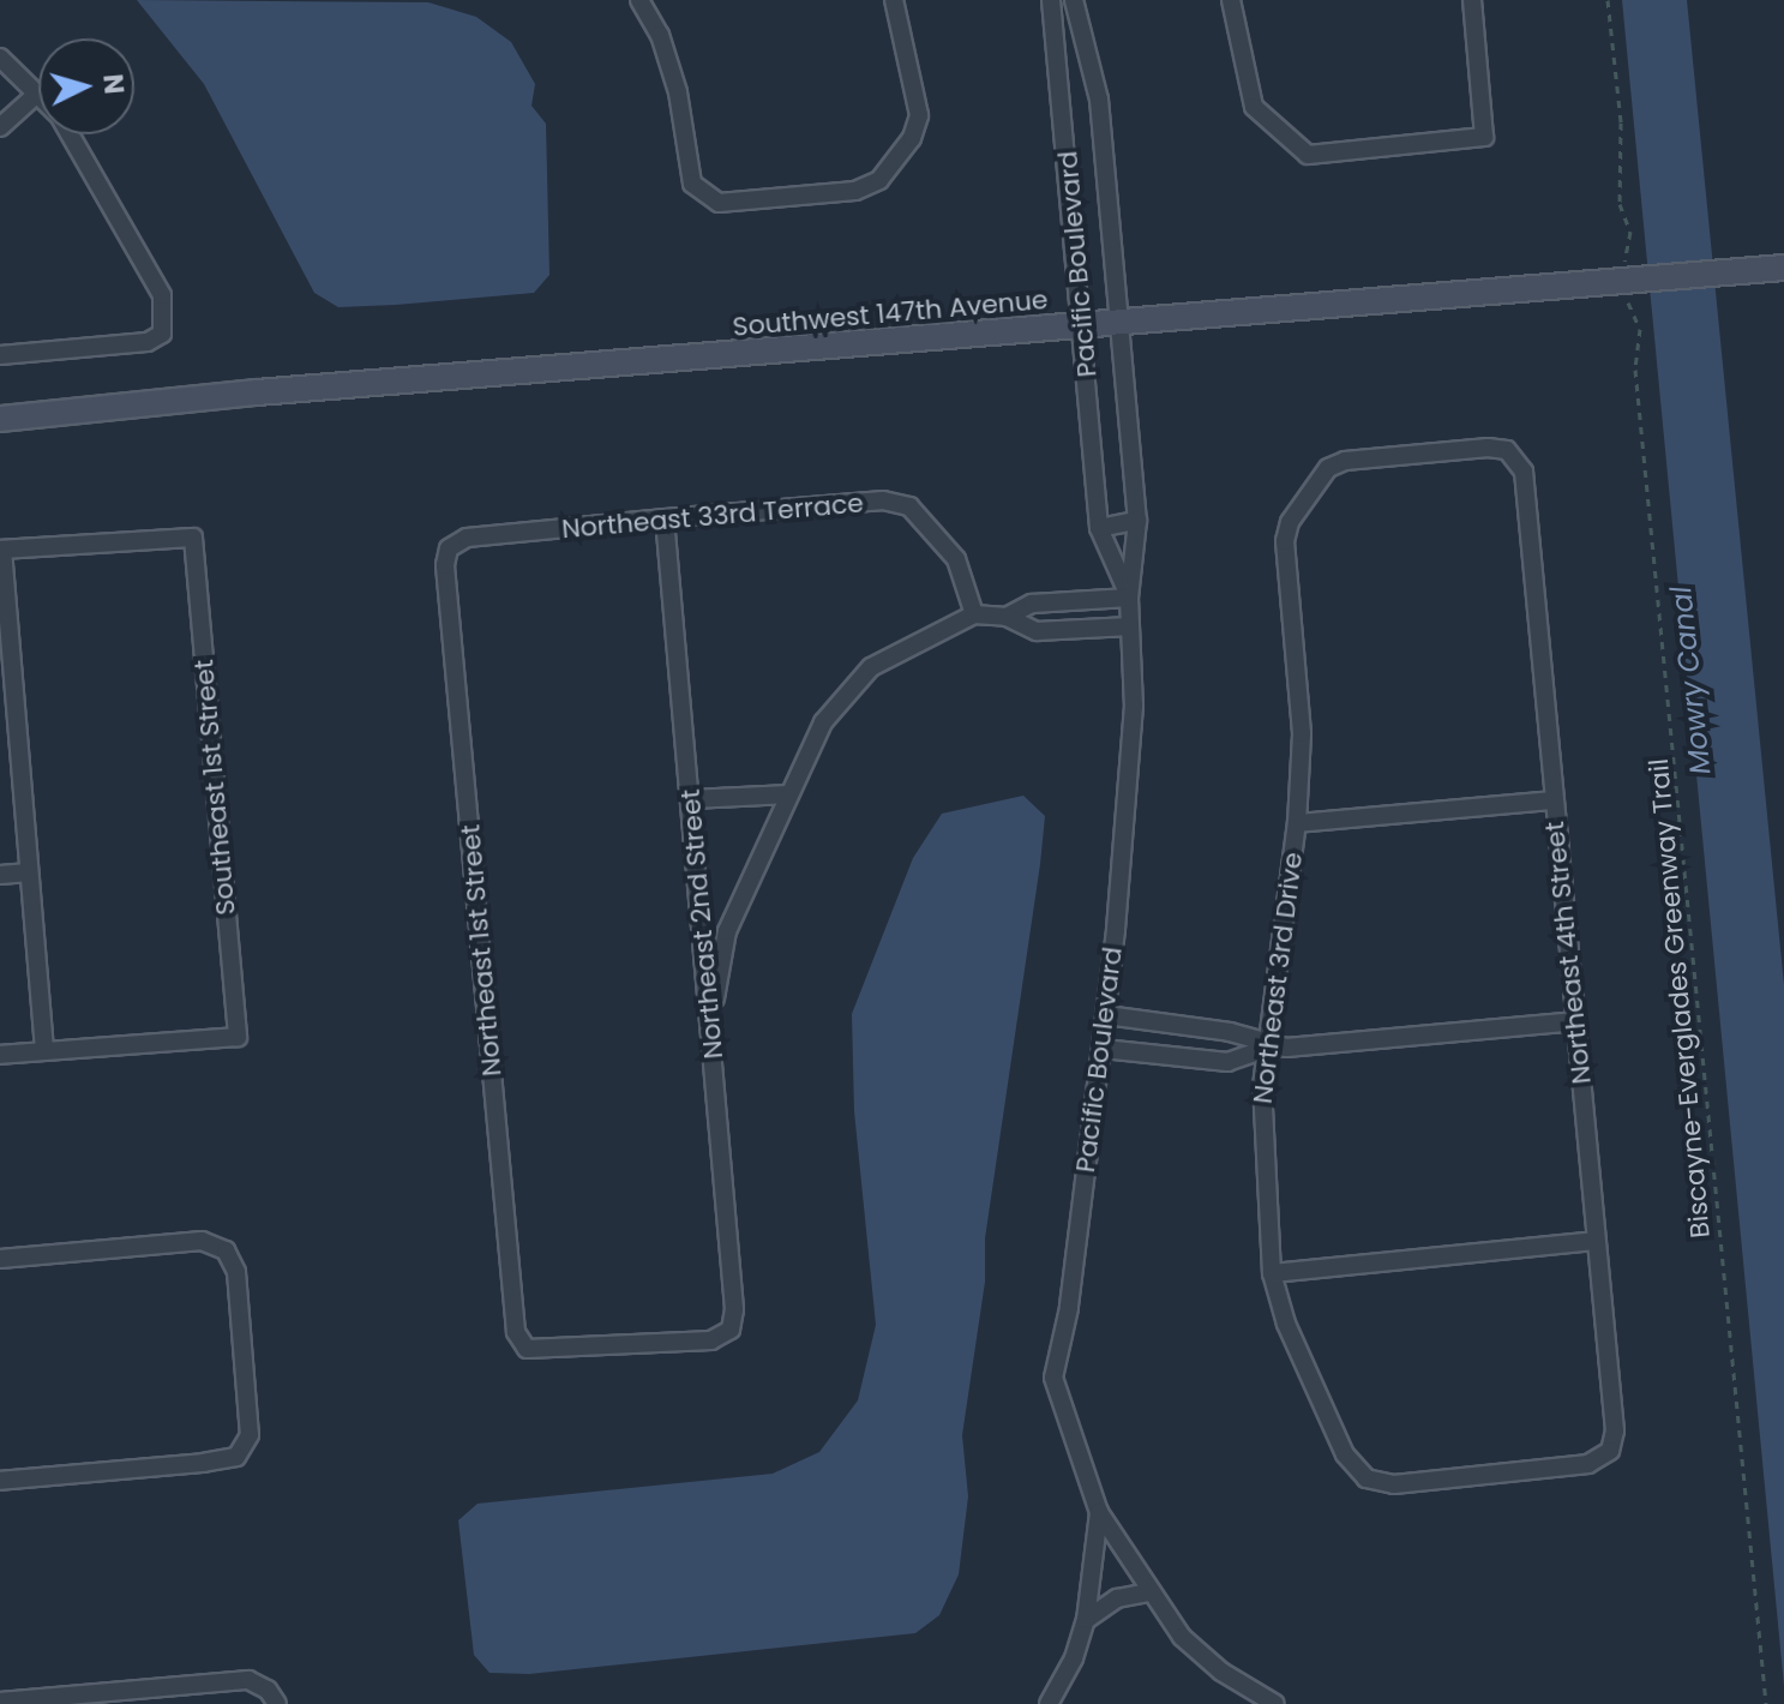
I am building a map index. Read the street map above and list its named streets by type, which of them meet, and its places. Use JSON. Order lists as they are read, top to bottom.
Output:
{
  "streets": {
    "street": [
      "Pacific Boulevard",
      "Southwest 147th Avenue",
      "Northeast 33rd Terrace",
      "Southeast 1st Street",
      "Northeast 2nd Street",
      "Northeast 1st Street",
      "Northeast 4th Street",
      "Northeast 3rd Drive"
    ],
    "path": ["Biscayne-Everglades Greenway Trail"]
  },
  "crossings": [
    ["Pacific Boulevard", "Southwest 147th Avenue"],
    ["Southwest 147th Avenue", "Biscayne-Everglades Greenway Trail"],
    ["Northeast 33rd Terrace", "Northeast 2nd Street"],
    ["Northeast 33rd Terrace", "Northeast 1st Street"],
    ["Northeast 2nd Street", "Northeast 1st Street"],
    ["Northeast 4th Street", "Northeast 3rd Drive"]
  ],
  "water": ["Mowry Canal"],
  "north": "right"
}
